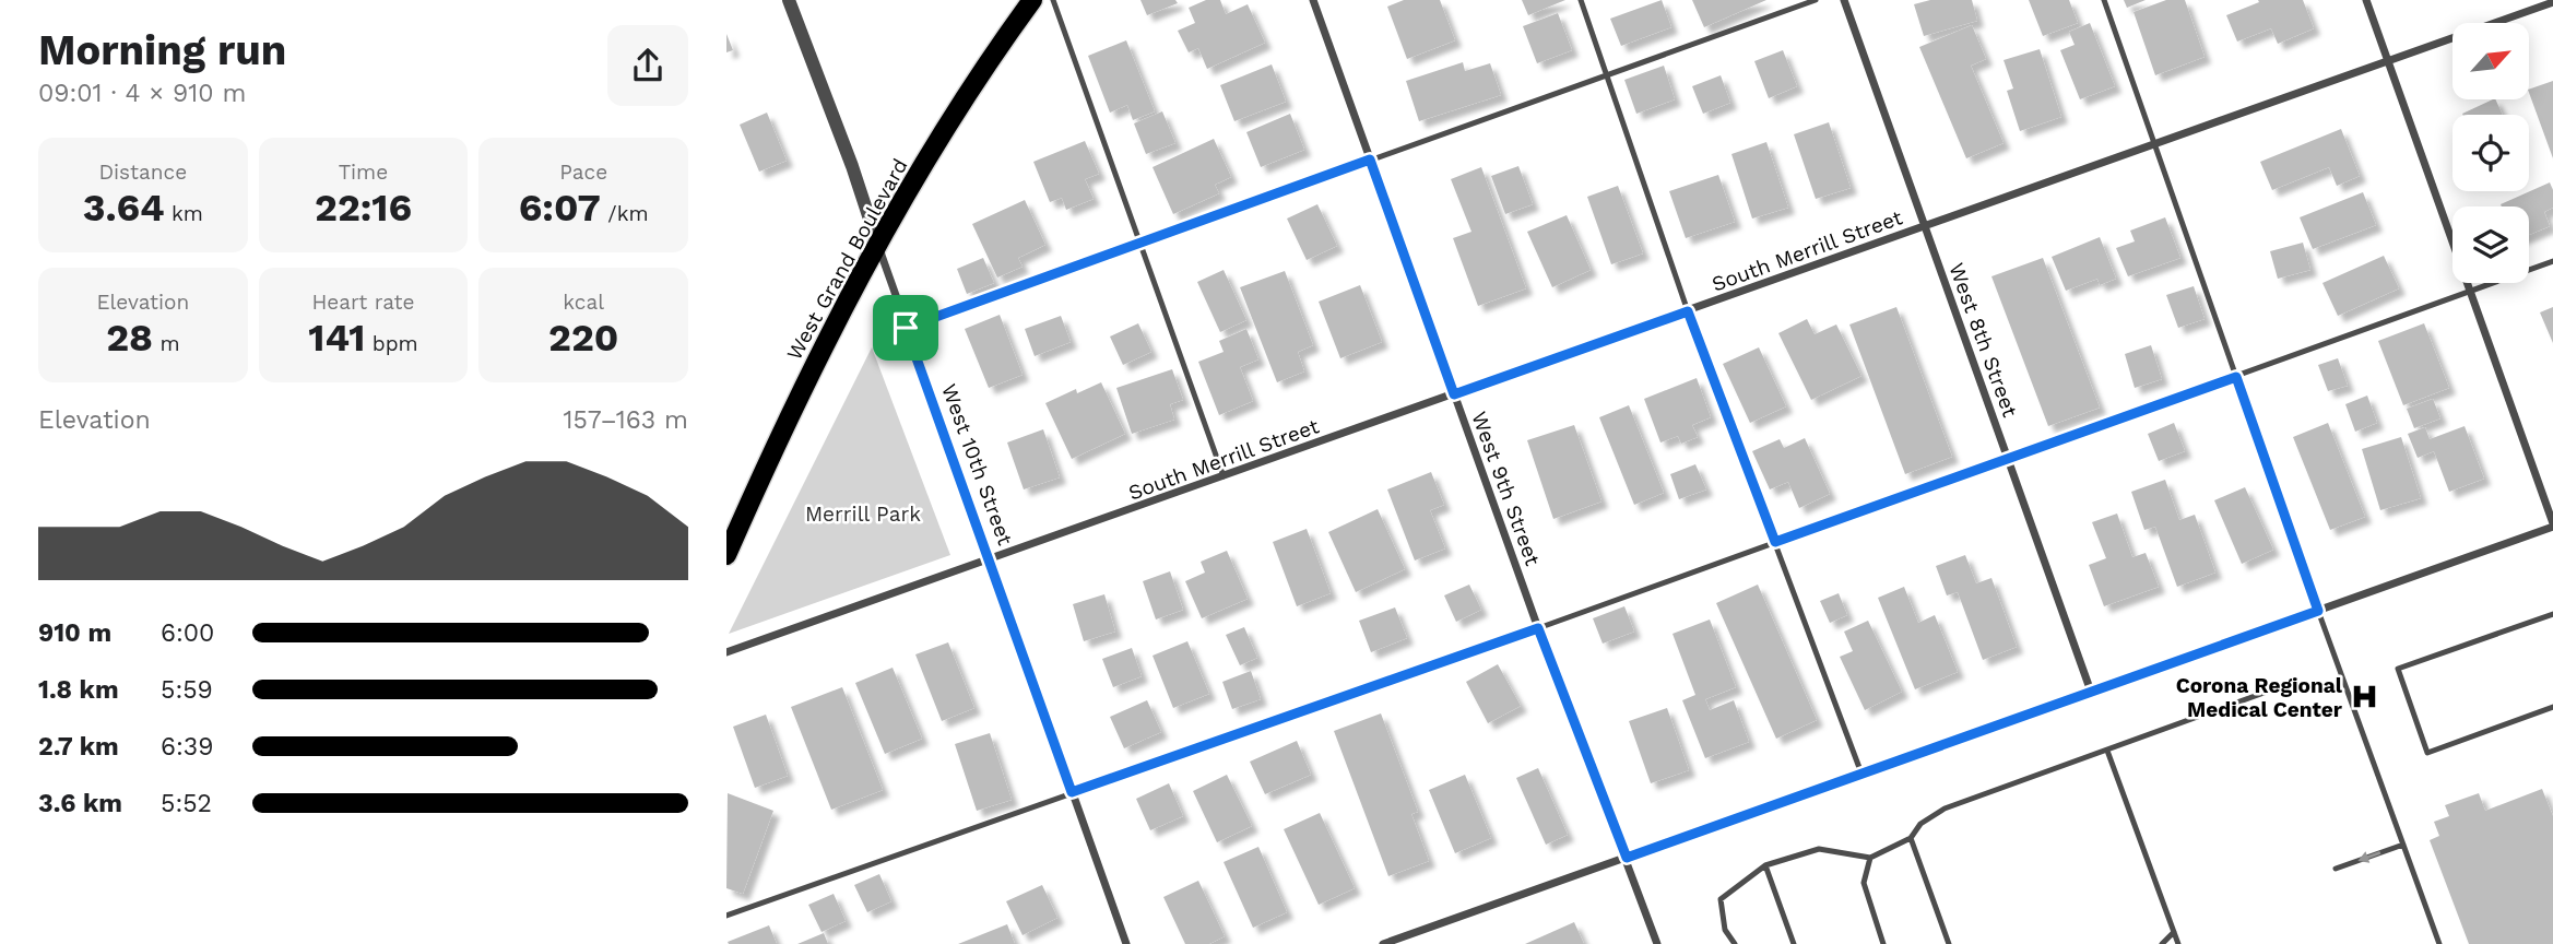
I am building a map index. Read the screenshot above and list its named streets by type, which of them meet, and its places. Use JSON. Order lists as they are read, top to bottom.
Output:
{
  "streets": {
    "main road": ["West Grand Boulevard"],
    "street": [
      "South Merrill Street",
      "West 8th Street",
      "West 10th Street",
      "West 9th Street"
    ]
  },
  "crossings": [
    ["South Merrill Street", "West 8th Street"],
    ["South Merrill Street", "West 10th Street"],
    ["South Merrill Street", "West 9th Street"],
    ["West Grand Boulevard", "West 10th Street"]
  ],
  "parks": ["Merrill Park"],
  "places": {
    "hospital": ["Corona Regional Medical Center"]
  },
  "north": "top right",
  "page": {
    "heading": ["Morning run", "09:01 · 4 × 910 m"],
    "stats": [
      ["Distance", "3.64 km"],
      ["Time", "22:16"],
      ["Pace", "6:07 /km"],
      ["Elevation", "28 m"],
      ["Heart rate", "141 bpm"],
      ["kcal", "220"]
    ],
    "chart": ["Elevation", "157–163 m"],
    "list": [
      {
        "name": "910 m",
        "note": "6:00"
      },
      {
        "name": "1.8 km",
        "note": "5:59"
      },
      {
        "name": "2.7 km",
        "note": "6:39"
      },
      {
        "name": "3.6 km",
        "note": "5:52"
      }
    ]
  }
}
